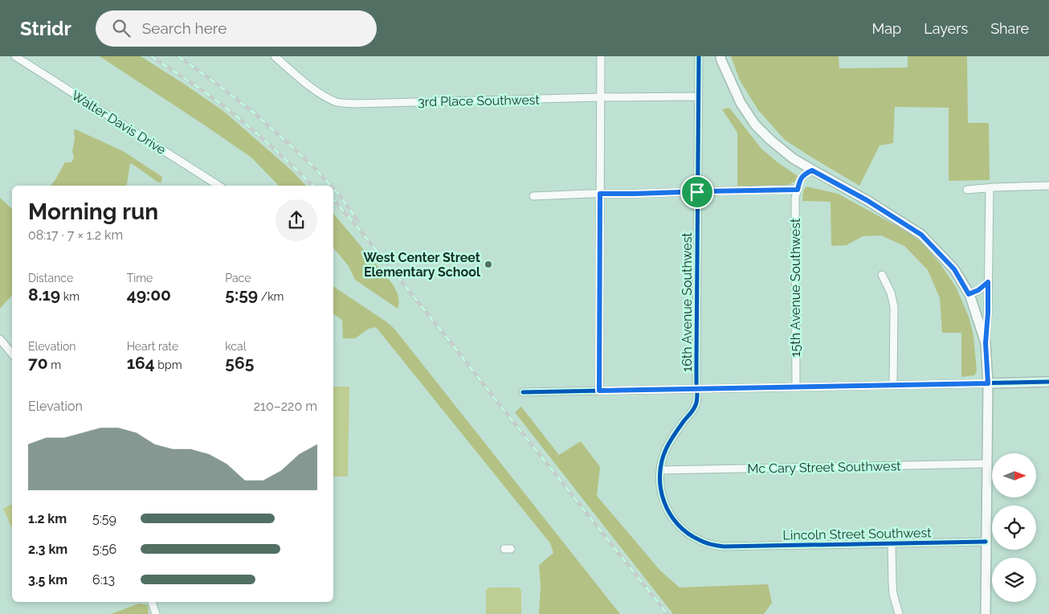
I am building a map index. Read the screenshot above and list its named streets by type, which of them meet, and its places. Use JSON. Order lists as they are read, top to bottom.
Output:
{
  "streets": {
    "street": [
      "3rd Place Southwest",
      "Walter Davis Drive",
      "15th Avenue Southwest",
      "16th Avenue Southwest",
      "Mc Cary Street Southwest",
      "Lincoln Street Southwest"
    ]
  },
  "crossings": [
    ["3rd Place Southwest", "16th Avenue Southwest"],
    ["16th Avenue Southwest", "Mc Cary Street Southwest"],
    ["16th Avenue Southwest", "Lincoln Street Southwest"]
  ],
  "places": ["West Center Street Elementary School"],
  "north": "right",
  "page": {
    "header": "Stridr",
    "search": "Search here",
    "nav": ["Map", "Layers", "Share"],
    "heading": ["Morning run", "08:17 · 7 × 1.2 km"],
    "stats": [
      ["Distance", "8.19 km"],
      ["Time", "49:00"],
      ["Pace", "5:59 /km"],
      ["Elevation", "70 m"],
      ["Heart rate", "164 bpm"],
      ["kcal", "565"]
    ],
    "chart": ["Elevation", "210–220 m"],
    "list": [
      {
        "name": "1.2 km",
        "note": "5:59"
      },
      {
        "name": "2.3 km",
        "note": "5:56"
      },
      {
        "name": "3.5 km",
        "note": "6:13"
      }
    ]
  }
}
